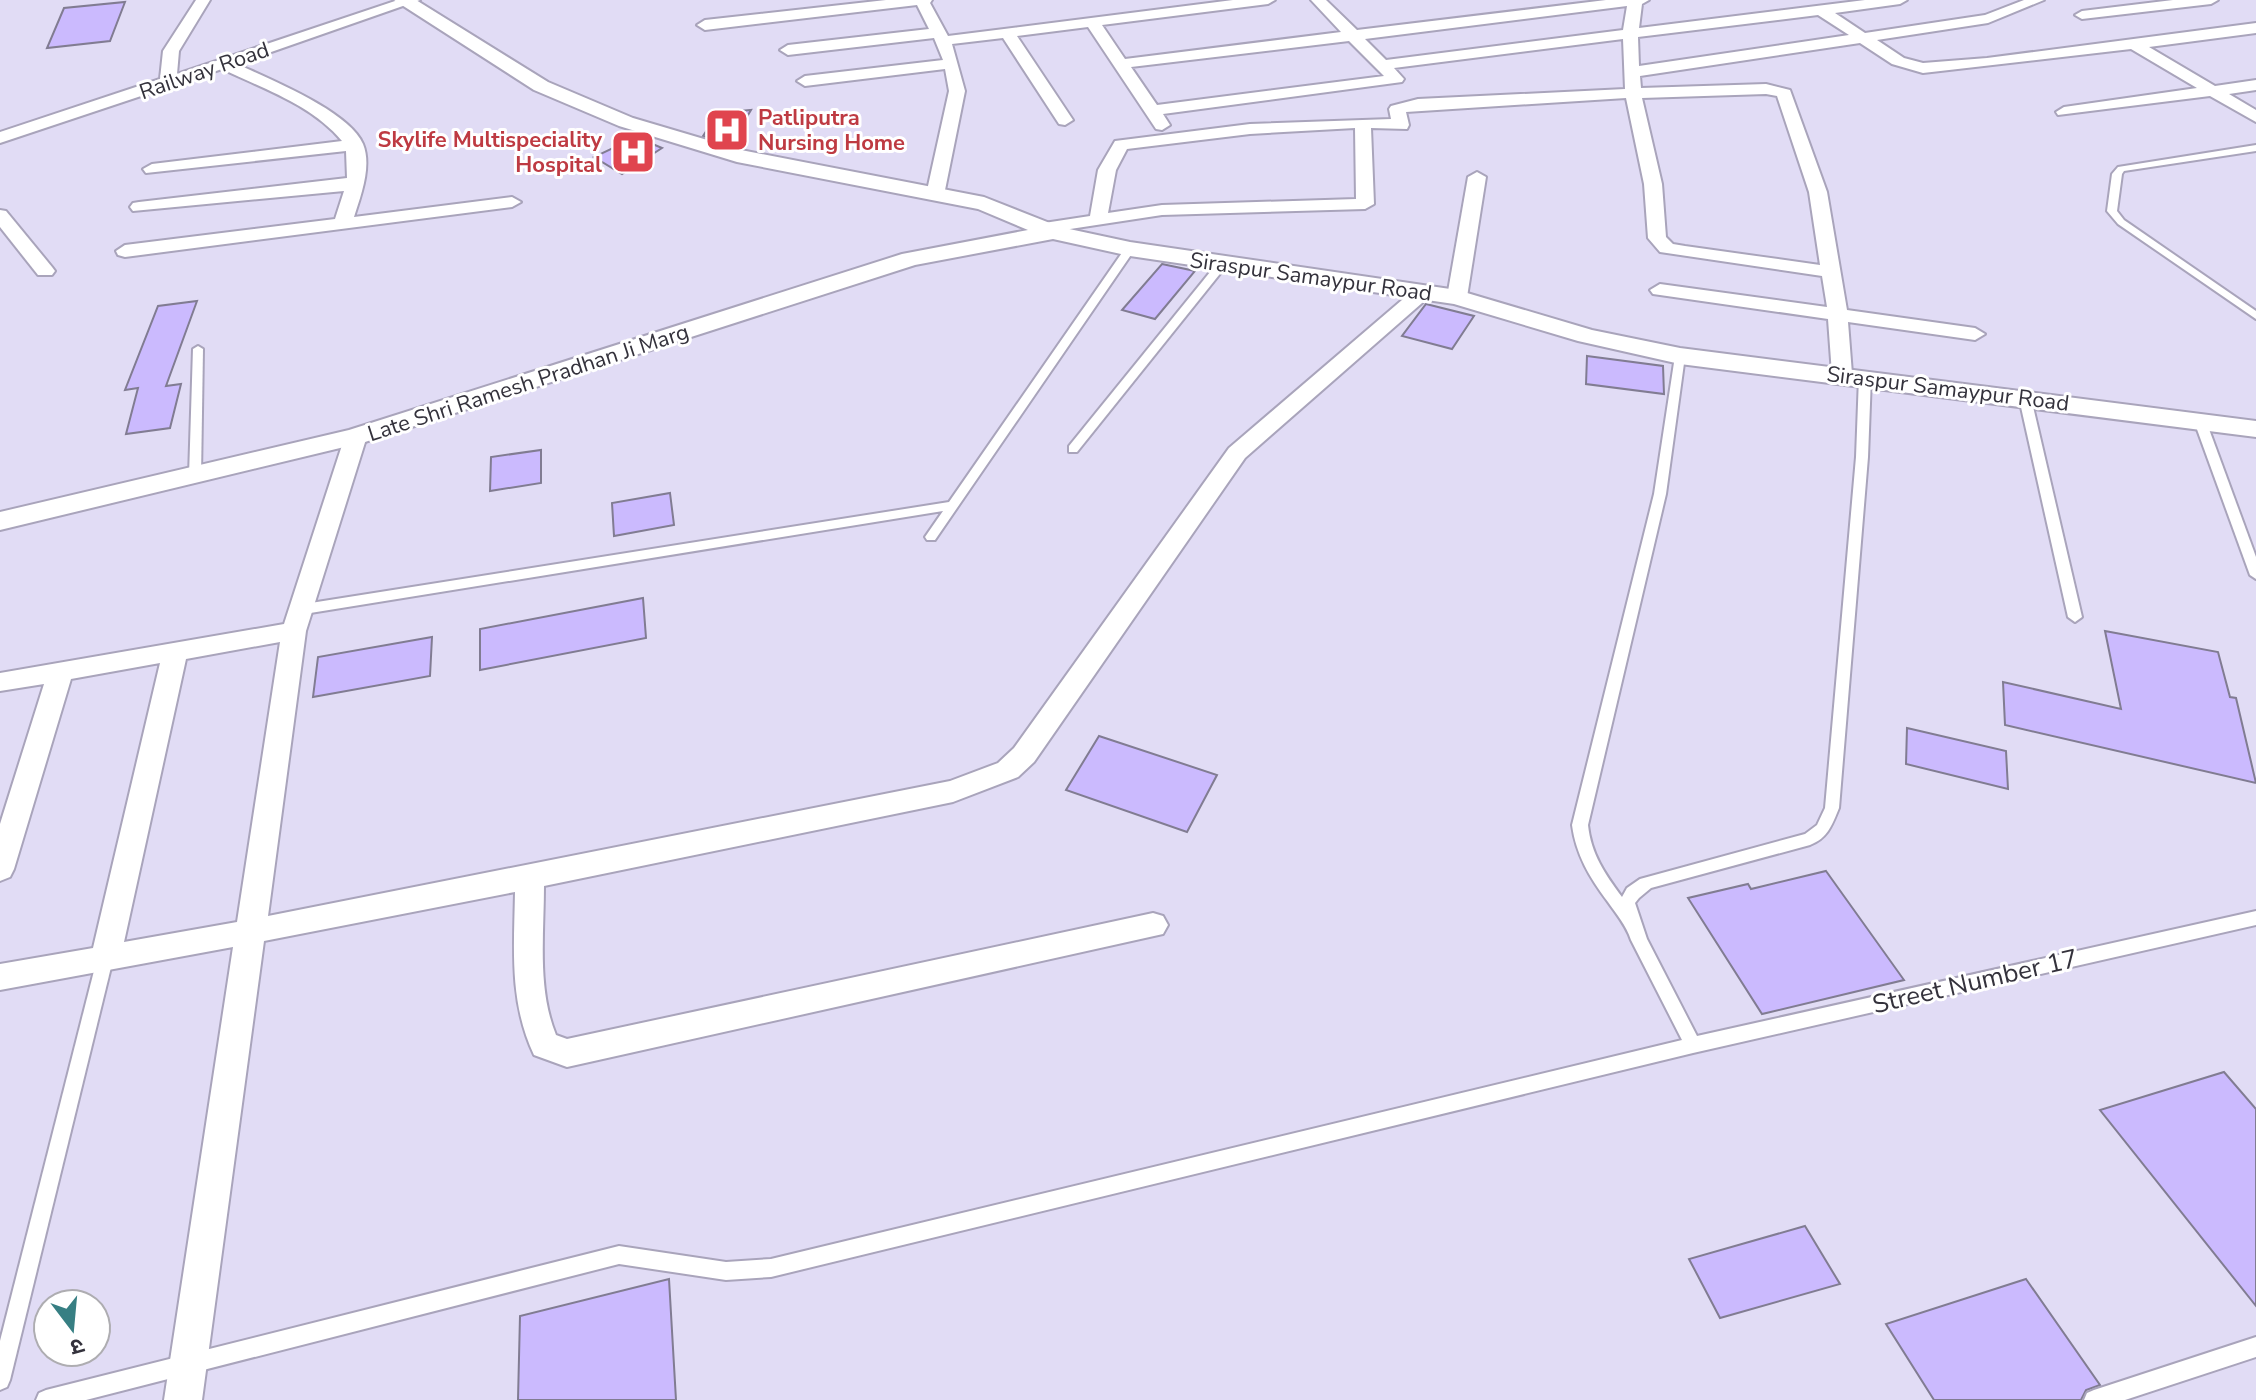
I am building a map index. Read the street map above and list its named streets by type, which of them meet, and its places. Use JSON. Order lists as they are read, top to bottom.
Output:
{
  "streets": {
    "street": ["Railway Road", "Siraspur Samaypur Road", "Late Shri Ramesh Pradhan Ji Marg"],
    "lane": ["Street Number 17"]
  },
  "crossings": [
    ["Railway Road", "Siraspur Samaypur Road"],
    ["Siraspur Samaypur Road", "Late Shri Ramesh Pradhan Ji Marg"]
  ],
  "places": {
    "hospital": ["Patliputra Nursing Home", "Skylife Multispeciality Hospital"]
  },
  "north": "bottom"
}
